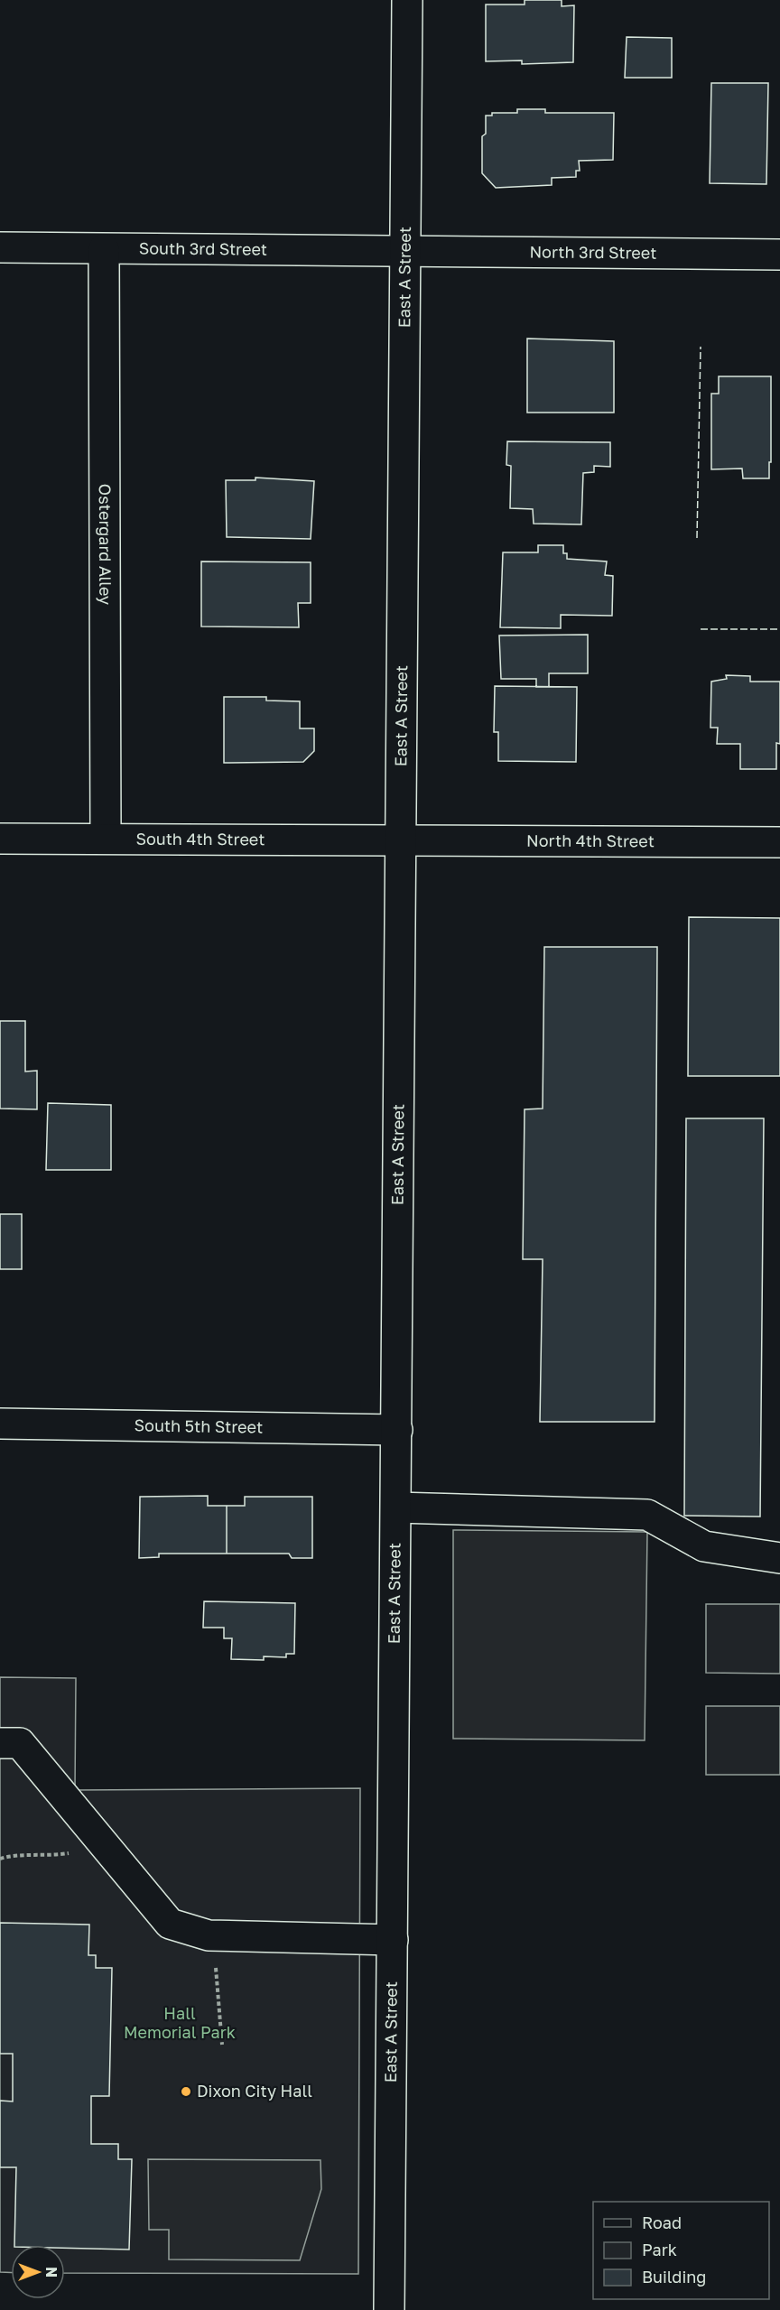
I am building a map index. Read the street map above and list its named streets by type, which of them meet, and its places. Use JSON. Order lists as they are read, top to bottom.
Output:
{
  "streets": {
    "street": [
      "South 3rd Street",
      "North 3rd Street",
      "East A Street",
      "Ostergard Alley",
      "South 4th Street",
      "North 4th Street",
      "South 5th Street"
    ]
  },
  "crossings": [
    ["South 3rd Street", "North 3rd Street"],
    ["South 3rd Street", "East A Street"],
    ["South 3rd Street", "Ostergard Alley"],
    ["North 3rd Street", "East A Street"],
    ["East A Street", "South 4th Street"],
    ["East A Street", "North 4th Street"],
    ["East A Street", "South 5th Street"],
    ["Ostergard Alley", "South 4th Street"],
    ["South 4th Street", "North 4th Street"]
  ],
  "parks": ["Hall Memorial Park"],
  "places": ["Dixon City Hall"],
  "legend": ["Road", "Park", "Building"],
  "north": "right"
}
